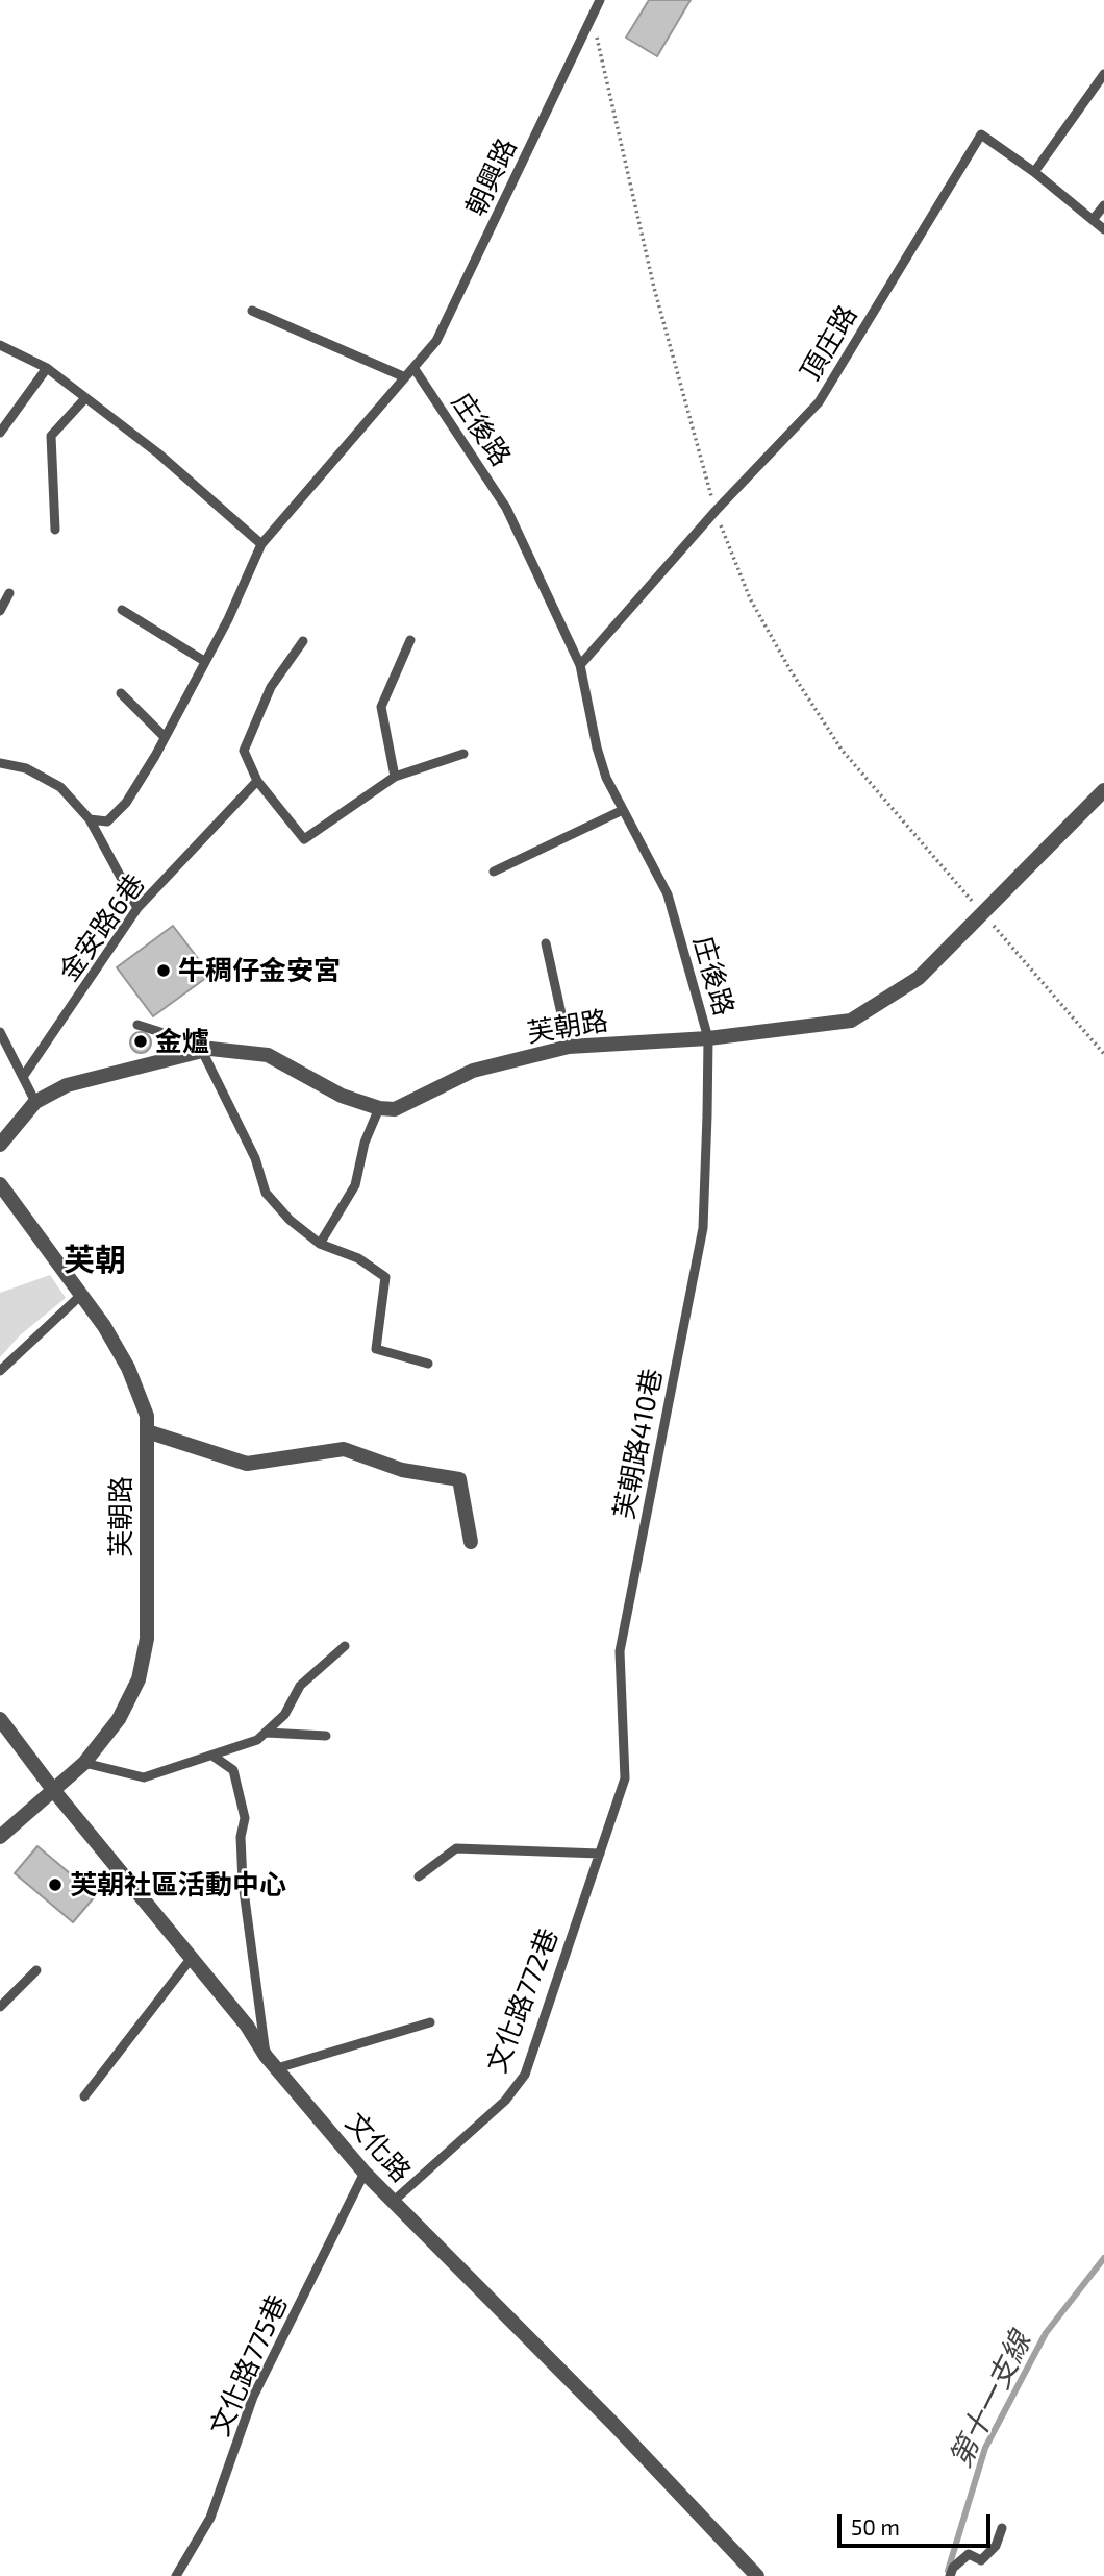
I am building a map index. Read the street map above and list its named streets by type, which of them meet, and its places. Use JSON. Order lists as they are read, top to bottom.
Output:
{
  "streets": {
    "street": ["芙朝路", "文化路"],
    "lane": [
      "朝興路",
      "頂庄路",
      "庄後路",
      "金安路6巷",
      "芙朝路410巷",
      "文化路772巷",
      "文化路775巷"
    ]
  },
  "crossings": [
    ["朝興路", "庄後路"],
    ["頂庄路", "庄後路"],
    ["庄後路", "芙朝路"],
    ["庄後路", "芙朝路410巷"],
    ["芙朝路", "芙朝路410巷"],
    ["芙朝路", "文化路"],
    ["芙朝路410巷", "文化路772巷"],
    ["文化路772巷", "文化路"],
    ["文化路", "文化路775巷"]
  ],
  "districts": ["芙朝"],
  "water": ["第十一支線"],
  "places": ["牛稠仔金安宮", "金爐", "芙朝社區活動中心"],
  "scale_bar": "50 m"
}
